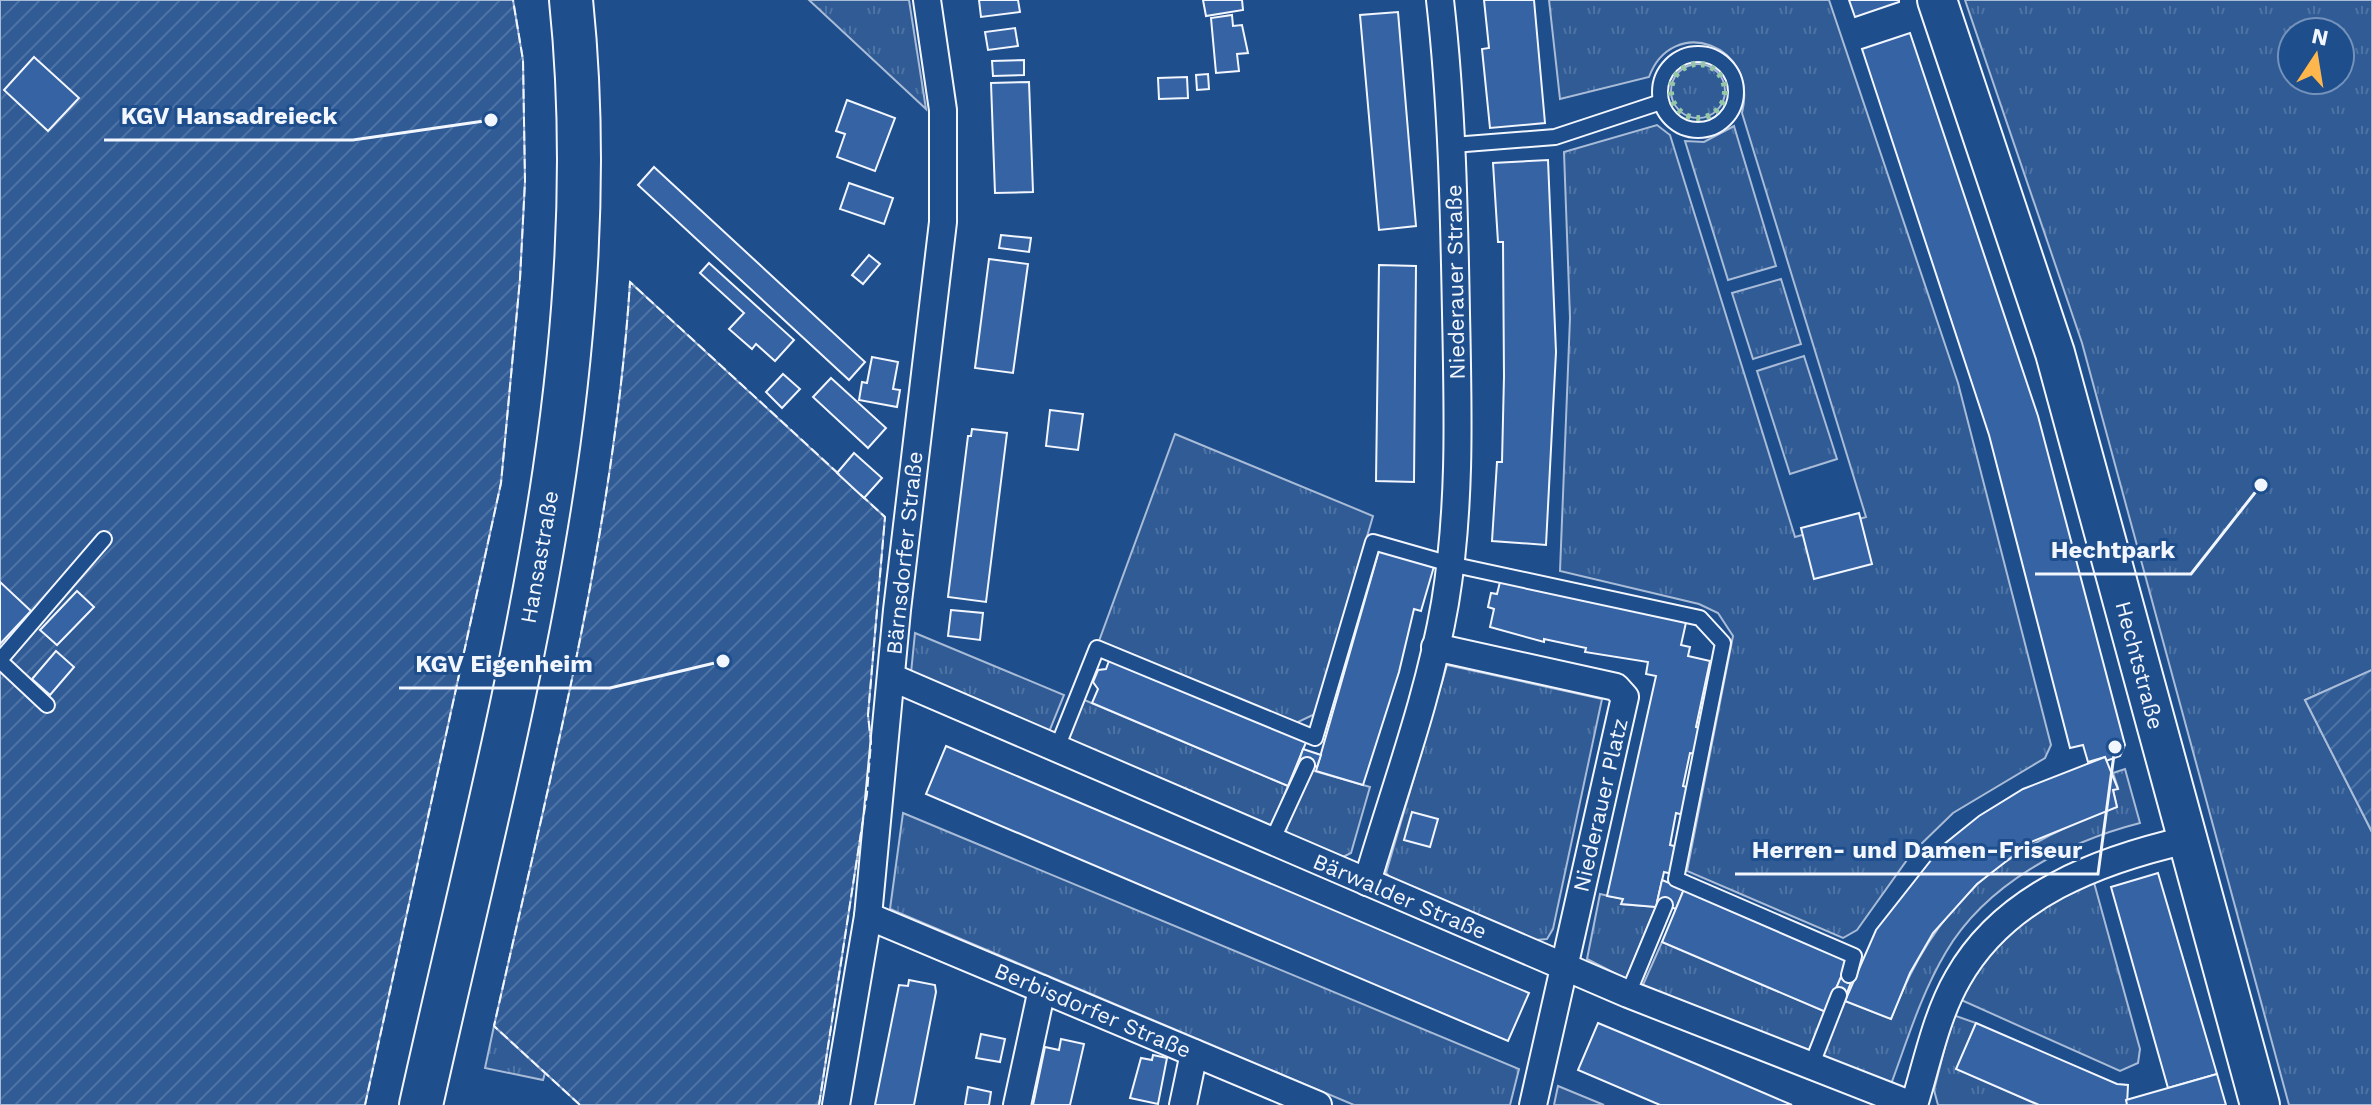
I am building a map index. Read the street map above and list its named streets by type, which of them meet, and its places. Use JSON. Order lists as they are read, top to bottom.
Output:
{
  "streets": {
    "main road": ["Hansastraße"],
    "street": [
      "Niederauer Straße",
      "Bärnsdorfer Straße",
      "Hechtstraße",
      "Niederauer Platz",
      "Bärwalder Straße",
      "Berbisdorfer Straße"
    ]
  },
  "crossings": [
    ["Bärnsdorfer Straße", "Bärwalder Straße"],
    ["Bärnsdorfer Straße", "Berbisdorfer Straße"],
    ["Niederauer Platz", "Bärwalder Straße"]
  ],
  "places": [
    "KGV Hansadreieck",
    "Hechtpark",
    "KGV Eigenheim",
    "Herren- und Damen-Friseur"
  ],
  "north": "top"
}
